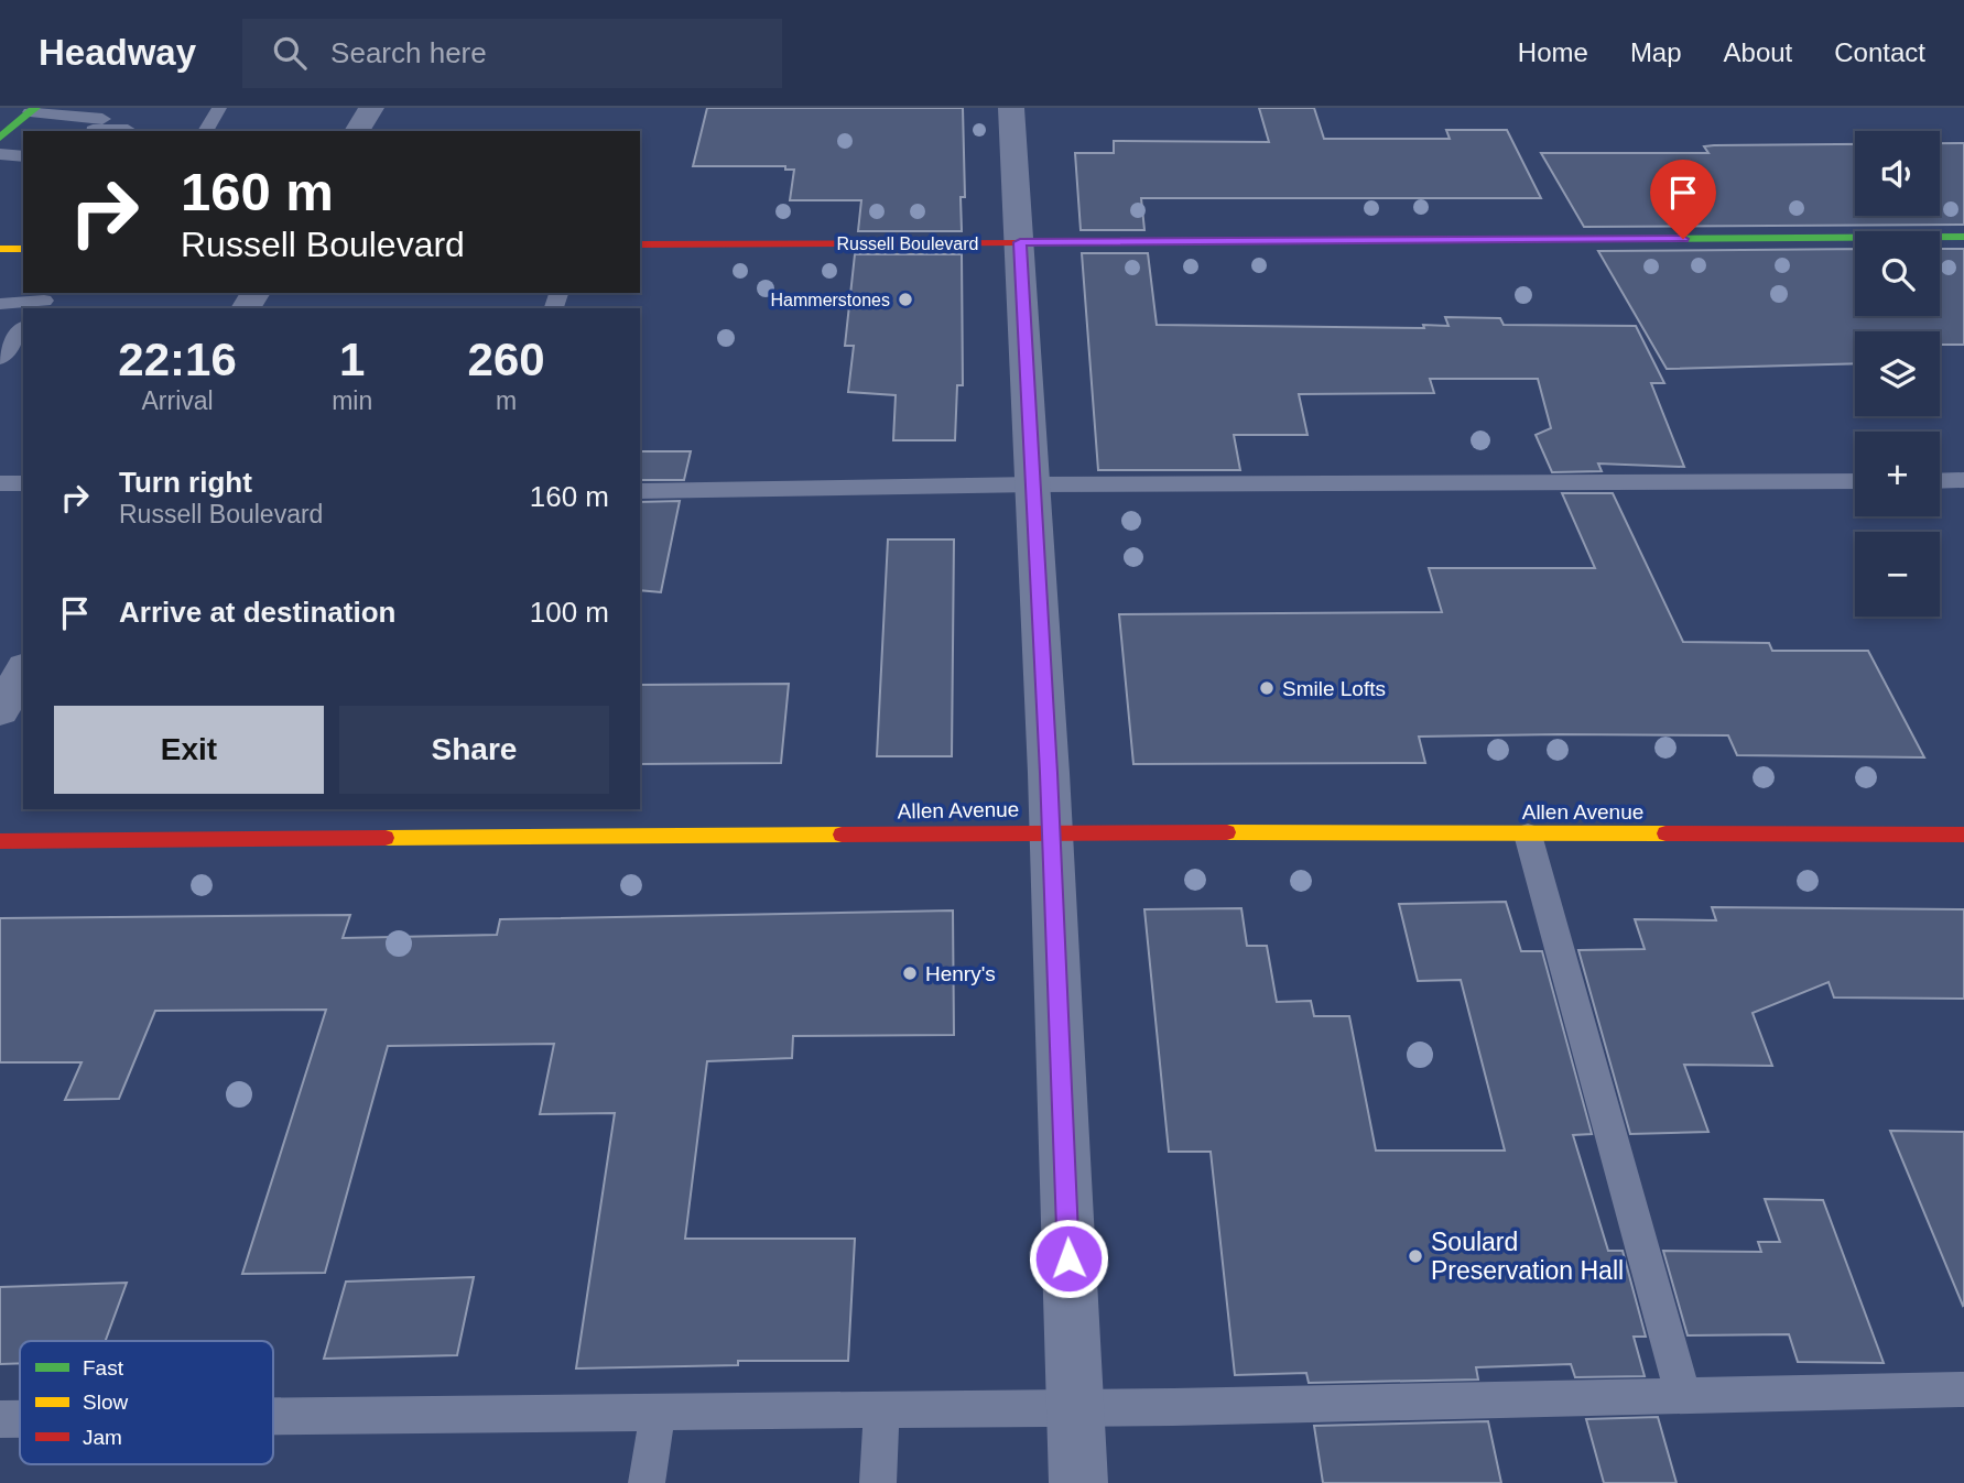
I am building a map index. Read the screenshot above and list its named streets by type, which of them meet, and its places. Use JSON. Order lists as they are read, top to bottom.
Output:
{
  "streets": {
    "main road": ["Russell Boulevard", "Allen Avenue"]
  },
  "places": [
    "Hammerstones",
    "Smile Lofts",
    "Henry's",
    "Soulard Preservation Hall"
  ],
  "legend": ["Fast", "Slow", "Jam"],
  "page": {
    "header": "Headway",
    "search": "Search here",
    "nav": [
      "Home",
      "Map",
      "About",
      "Contact"
    ],
    "map_buttons": ["+", "−"],
    "turn": ["160 m", "Russell Boulevard"],
    "eta": [
      "22:16",
      "Arrival",
      "1",
      "min",
      "260",
      "m"
    ],
    "list": [
      {
        "name": "Turn right",
        "note": "Russell Boulevard",
        "value": "160 m"
      },
      {
        "name": "Arrive at destination",
        "value": "100 m"
      }
    ],
    "buttons": ["Exit", "Share"]
  }
}
